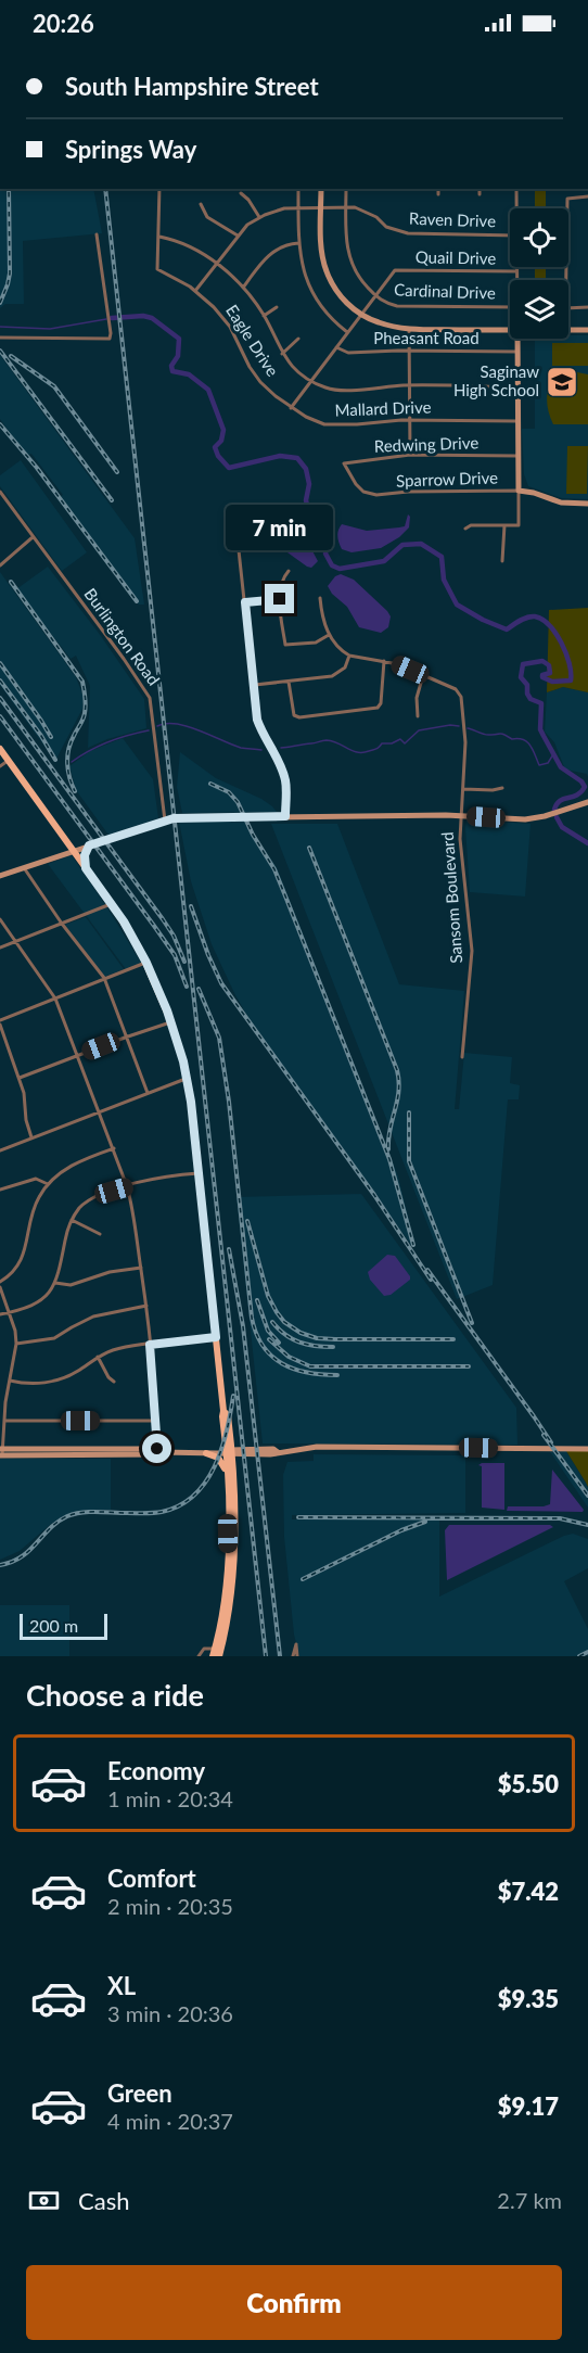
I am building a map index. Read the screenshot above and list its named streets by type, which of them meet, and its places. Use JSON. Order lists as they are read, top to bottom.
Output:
{
  "streets": {
    "street": [
      "Raven Drive",
      "Quail Drive",
      "Cardinal Drive",
      "Pheasant Road",
      "Eagle Drive",
      "Mallard Drive",
      "Redwing Drive",
      "Sparrow Drive",
      "Burlington Road",
      "Sansom Boulevard"
    ]
  },
  "crossings": [
    ["Raven Drive", "Eagle Drive"],
    ["Quail Drive", "Cardinal Drive"],
    ["Eagle Drive", "Mallard Drive"],
    ["Redwing Drive", "Sparrow Drive"]
  ],
  "places": {
    "school or university": ["Saginaw High School"]
  },
  "scale_bar": "200 m",
  "page": {
    "status": "20:26",
    "banner": ["South Hampshire Street", "Springs Way"],
    "bubble": "7 min",
    "scale": "200 m",
    "heading": "Choose a ride",
    "list": [
      {
        "name": "Economy",
        "note": "1 min · 20:34",
        "value": "$5.50"
      },
      {
        "name": "Comfort",
        "note": "2 min · 20:35",
        "value": "$7.42"
      },
      {
        "name": "XL",
        "note": "3 min · 20:36",
        "value": "$9.35"
      },
      {
        "name": "Green",
        "note": "4 min · 20:37",
        "value": "$9.17"
      }
    ],
    "pay": ["Cash", "2.7 km"],
    "buttons": "Confirm"
  }
}
